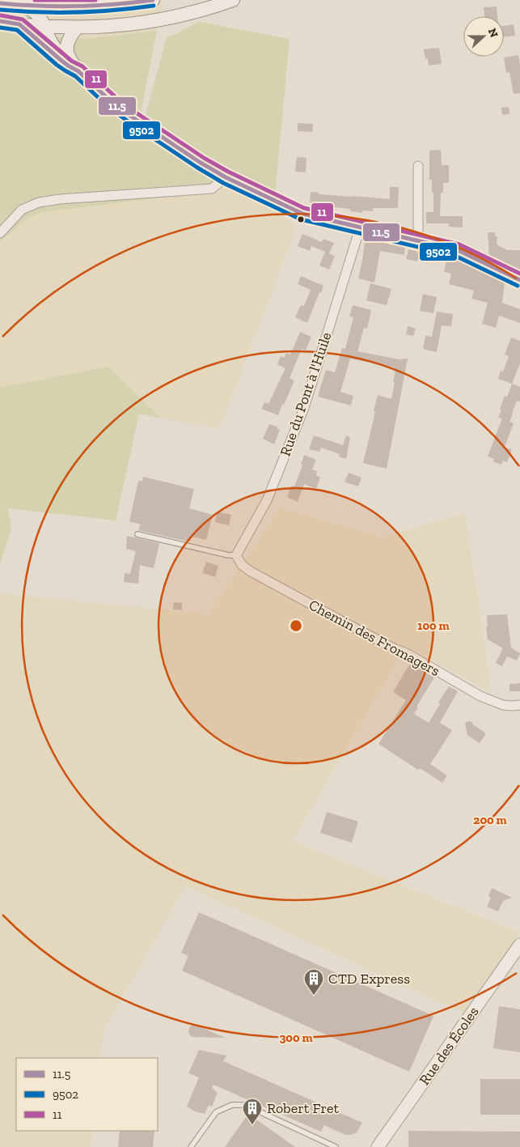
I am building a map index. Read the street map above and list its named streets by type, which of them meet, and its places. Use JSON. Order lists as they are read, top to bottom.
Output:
{
  "streets": {
    "street": ["Rue du Pont à l'Huile", "Chemin des Fromagers", "Rue des Écoles"]
  },
  "crossings": [
    ["Rue du Pont à l'Huile", "Chemin des Fromagers"]
  ],
  "places": {
    "building": ["CTD Express", "Robert Fret"]
  },
  "lines": ["transit line 11.5", "transit line 11", "transit line 9502"],
  "legend": ["11.5", "9502", "11"],
  "north": "right",
  "rings": ["100 m", "200 m", "300 m"]
}
